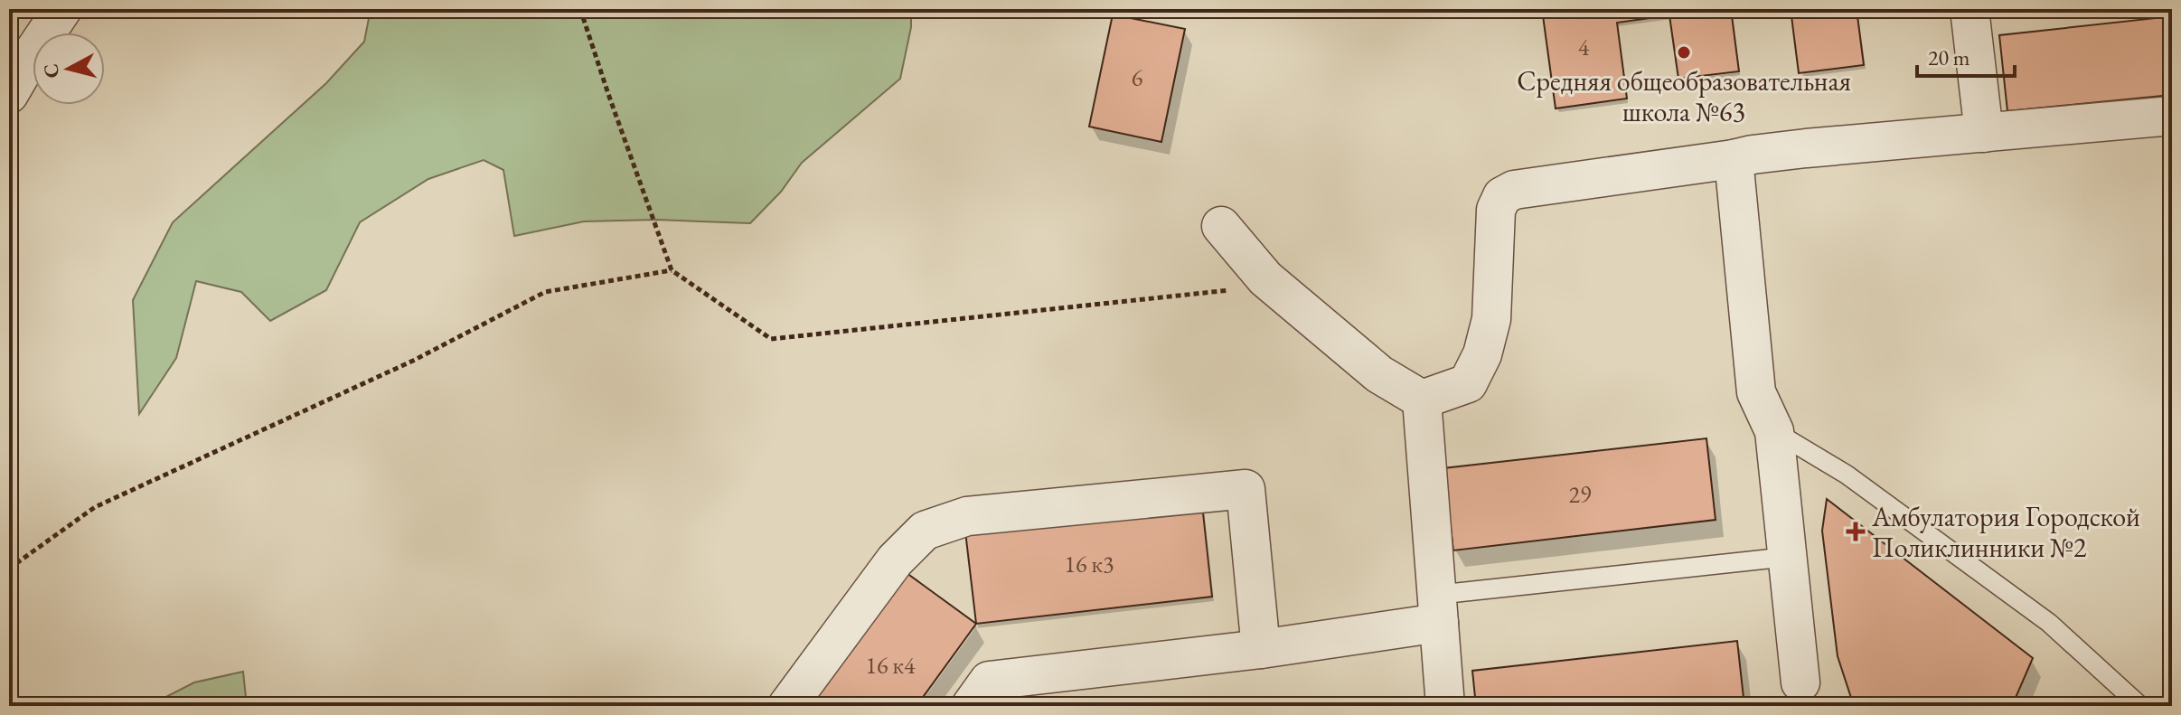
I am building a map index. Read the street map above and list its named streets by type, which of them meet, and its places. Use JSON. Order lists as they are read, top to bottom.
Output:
{
  "places": {
    "other": ["Средняя общеобразовательная школа №63"],
    "health": ["Амбулатория Городской Поликлинники №2"]
  },
  "house_numbers": [
    "4",
    "6",
    "29",
    "16 к3",
    "16 к4"
  ],
  "scale_bar": "20 m",
  "north": "left"
}
